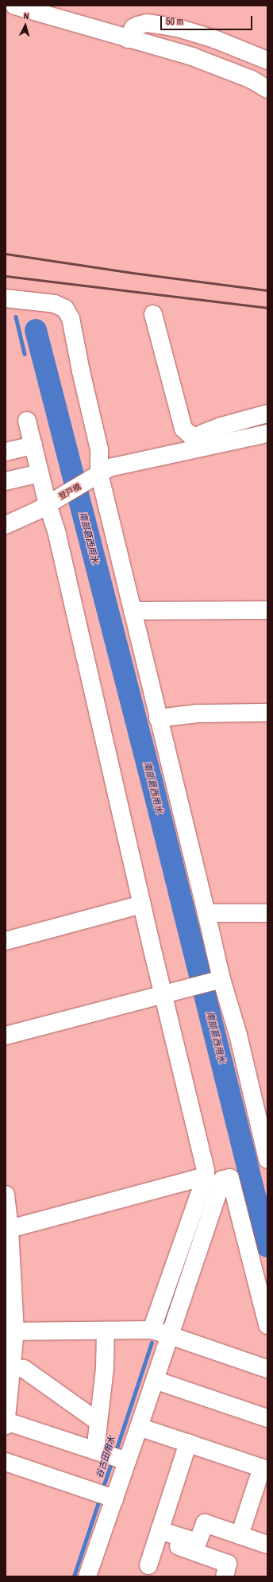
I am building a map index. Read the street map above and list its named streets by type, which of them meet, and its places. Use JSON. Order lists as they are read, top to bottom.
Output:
{
  "streets": {
    "street": ["登戸橋"]
  },
  "water": ["南部葛西用水", "谷古田用水"],
  "scale_bar": "50 m",
  "north": "top"
}
